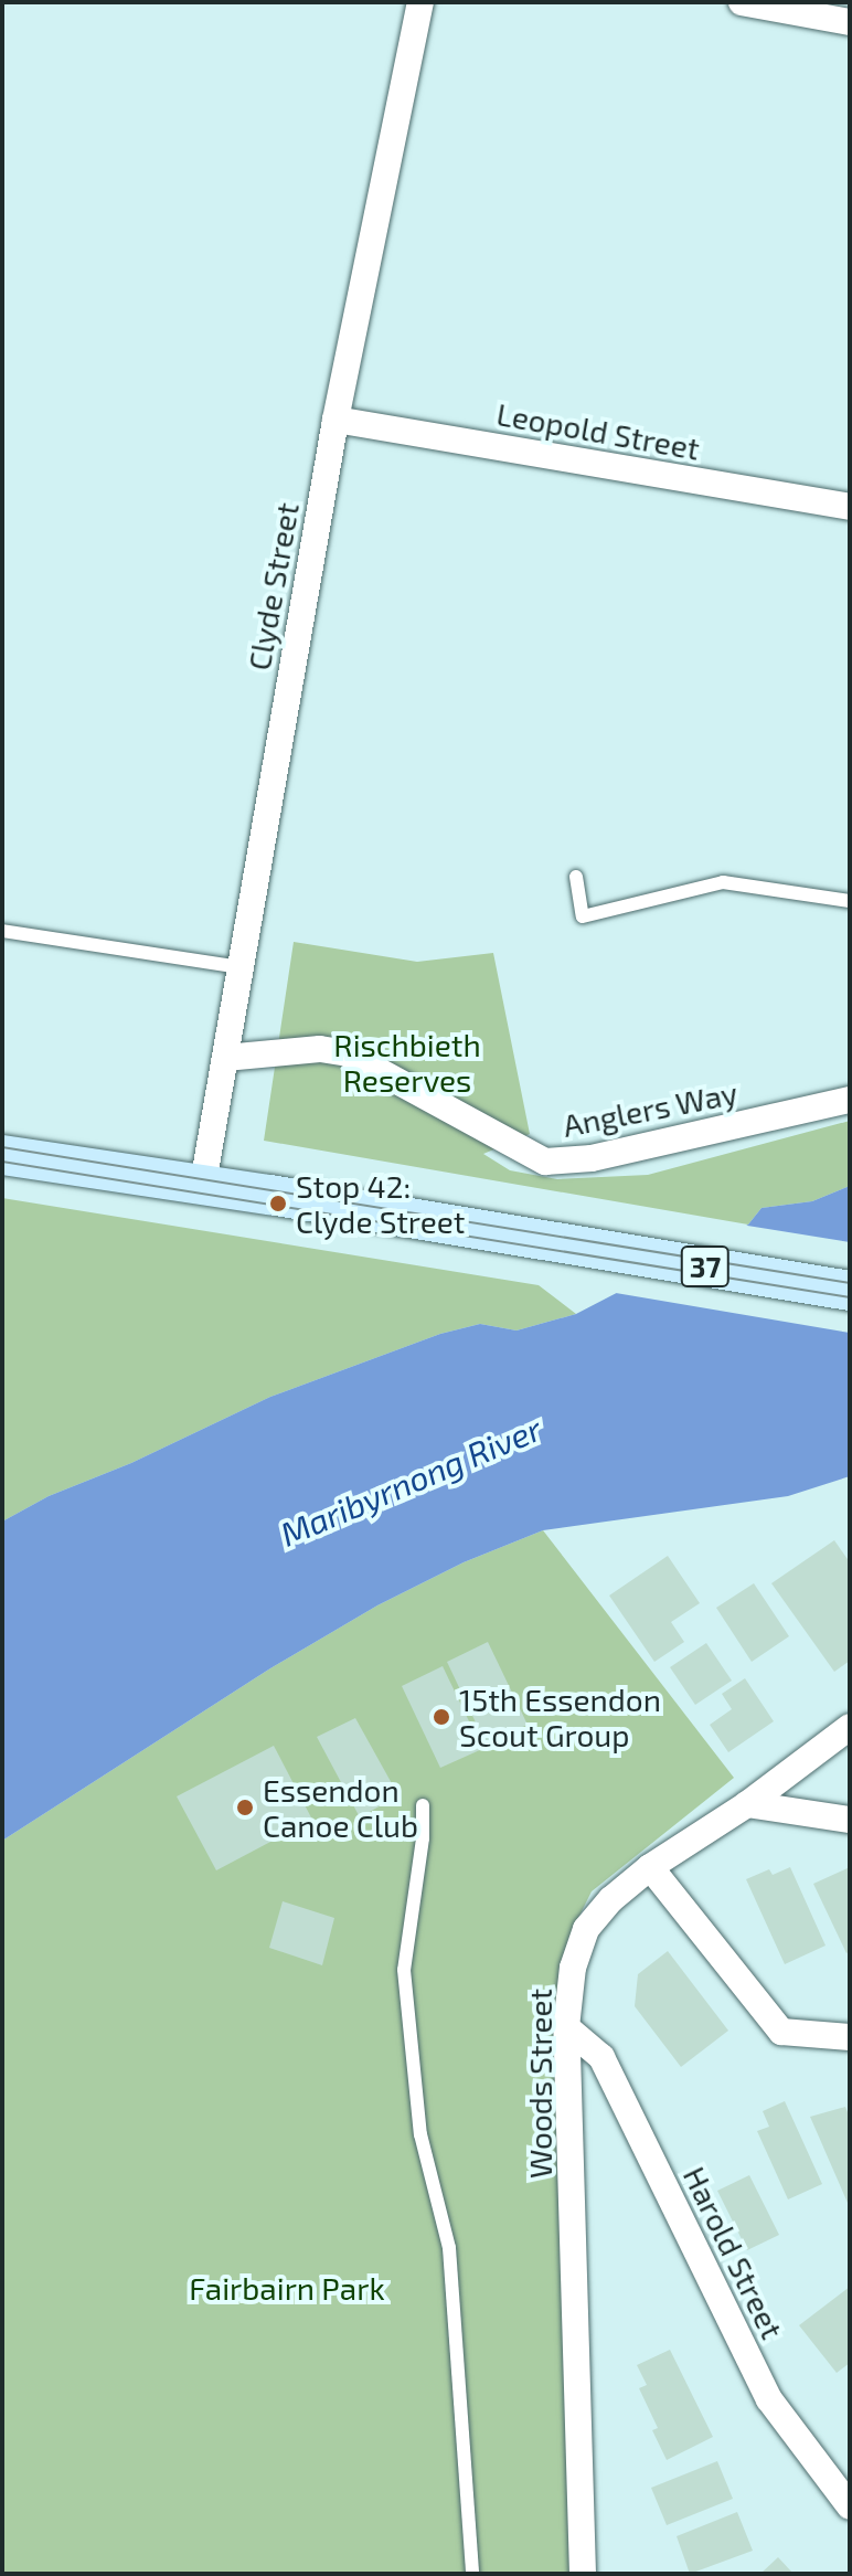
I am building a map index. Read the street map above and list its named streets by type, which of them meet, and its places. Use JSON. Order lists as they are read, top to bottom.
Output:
{
  "streets": {
    "main road": ["37"],
    "street": [
      "Leopold Street",
      "Clyde Street",
      "Anglers Way",
      "Woods Street",
      "Harold Street"
    ]
  },
  "crossings": [
    ["Leopold Street", "Clyde Street"],
    ["Clyde Street", "Anglers Way"],
    ["Clyde Street", "37"],
    ["Woods Street", "Harold Street"]
  ],
  "water": ["Maribyrnong River"],
  "parks": ["Rischbieth Reserves", "Fairbairn Park"],
  "places": ["Stop 42: Clyde Street", "15th Essendon Scout Group", "Essendon Canoe Club"]
}
